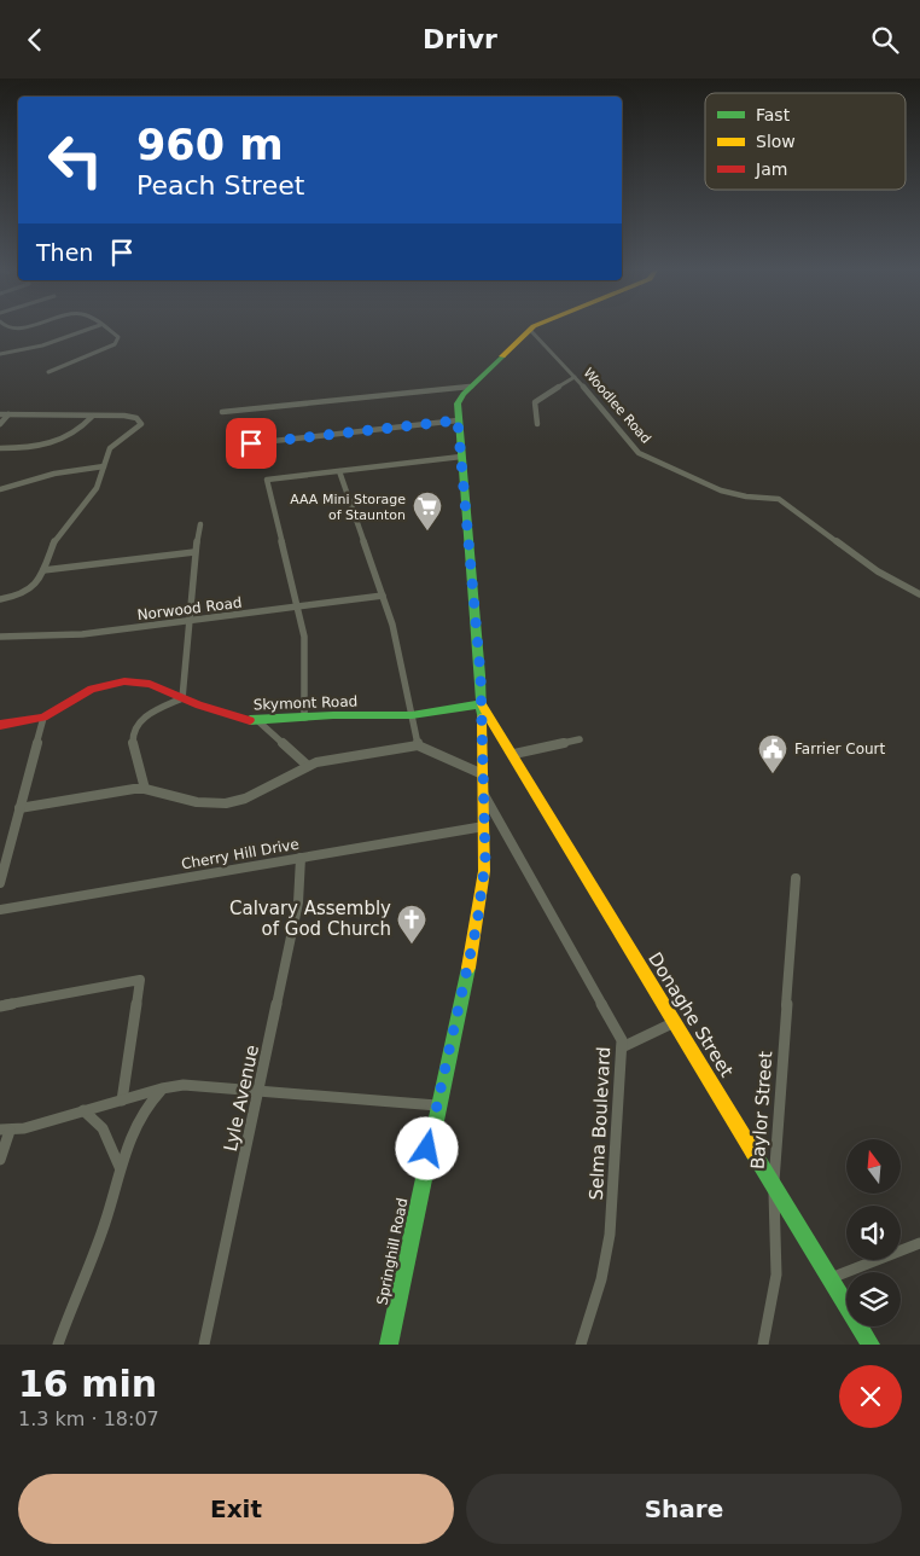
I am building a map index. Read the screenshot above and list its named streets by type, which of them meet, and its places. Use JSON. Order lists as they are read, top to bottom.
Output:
{
  "streets": {
    "street": [
      "Woodlee Road",
      "Norwood Road",
      "Skymont Road",
      "Cherry Hill Drive",
      "Donaghe Street",
      "Lyle Avenue",
      "Baylor Street",
      "Selma Boulevard",
      "Springhill Road"
    ]
  },
  "crossings": [
    ["Woodlee Road", "Springhill Road"],
    ["Skymont Road", "Donaghe Street"],
    ["Skymont Road", "Springhill Road"],
    ["Cherry Hill Drive", "Lyle Avenue"],
    ["Cherry Hill Drive", "Springhill Road"],
    ["Donaghe Street", "Baylor Street"],
    ["Donaghe Street", "Springhill Road"],
    ["Selma Boulevard", "Springhill Road"]
  ],
  "places": {
    "supermarket": ["AAA Mini Storage of Staunton"],
    "public building": ["Farrier Court"],
    "church": ["Calvary Assembly of God Church"]
  },
  "legend": ["Fast", "Slow", "Jam"],
  "north": "top",
  "page": {
    "header": "Drivr",
    "turn": ["960 m", "Peach Street"],
    "then": "Then",
    "heading": ["16 min", "1.3 km · 18:07"],
    "buttons": ["Exit", "Share"]
  }
}
